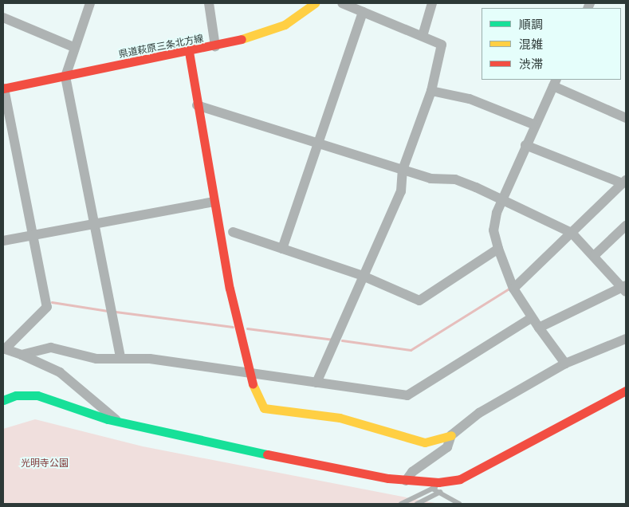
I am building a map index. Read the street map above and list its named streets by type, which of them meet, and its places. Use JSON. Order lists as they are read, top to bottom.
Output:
{
  "streets": {
    "street": ["県道萩原三条北方線"]
  },
  "parks": ["光明寺公園"],
  "legend": ["順調", "混雑", "渋滞"]
}
